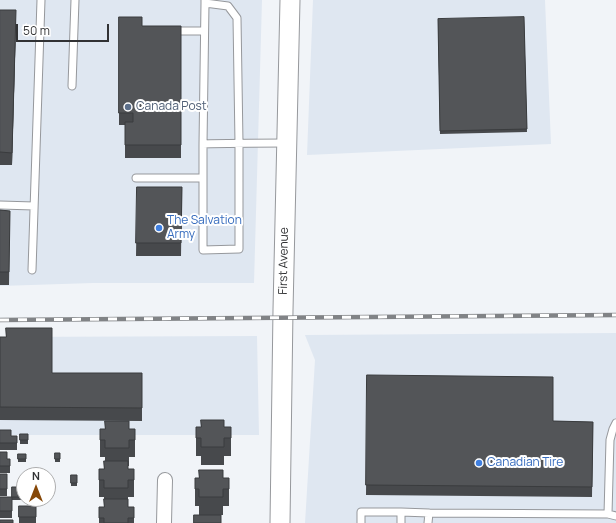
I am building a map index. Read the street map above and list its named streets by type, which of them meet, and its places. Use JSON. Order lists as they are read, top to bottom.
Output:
{
  "streets": {
    "main road": ["First Avenue"]
  },
  "places": ["Canada Post", "The Salvation Army", "Canadian Tire"],
  "scale_bar": "50 m",
  "north": "top"
}
